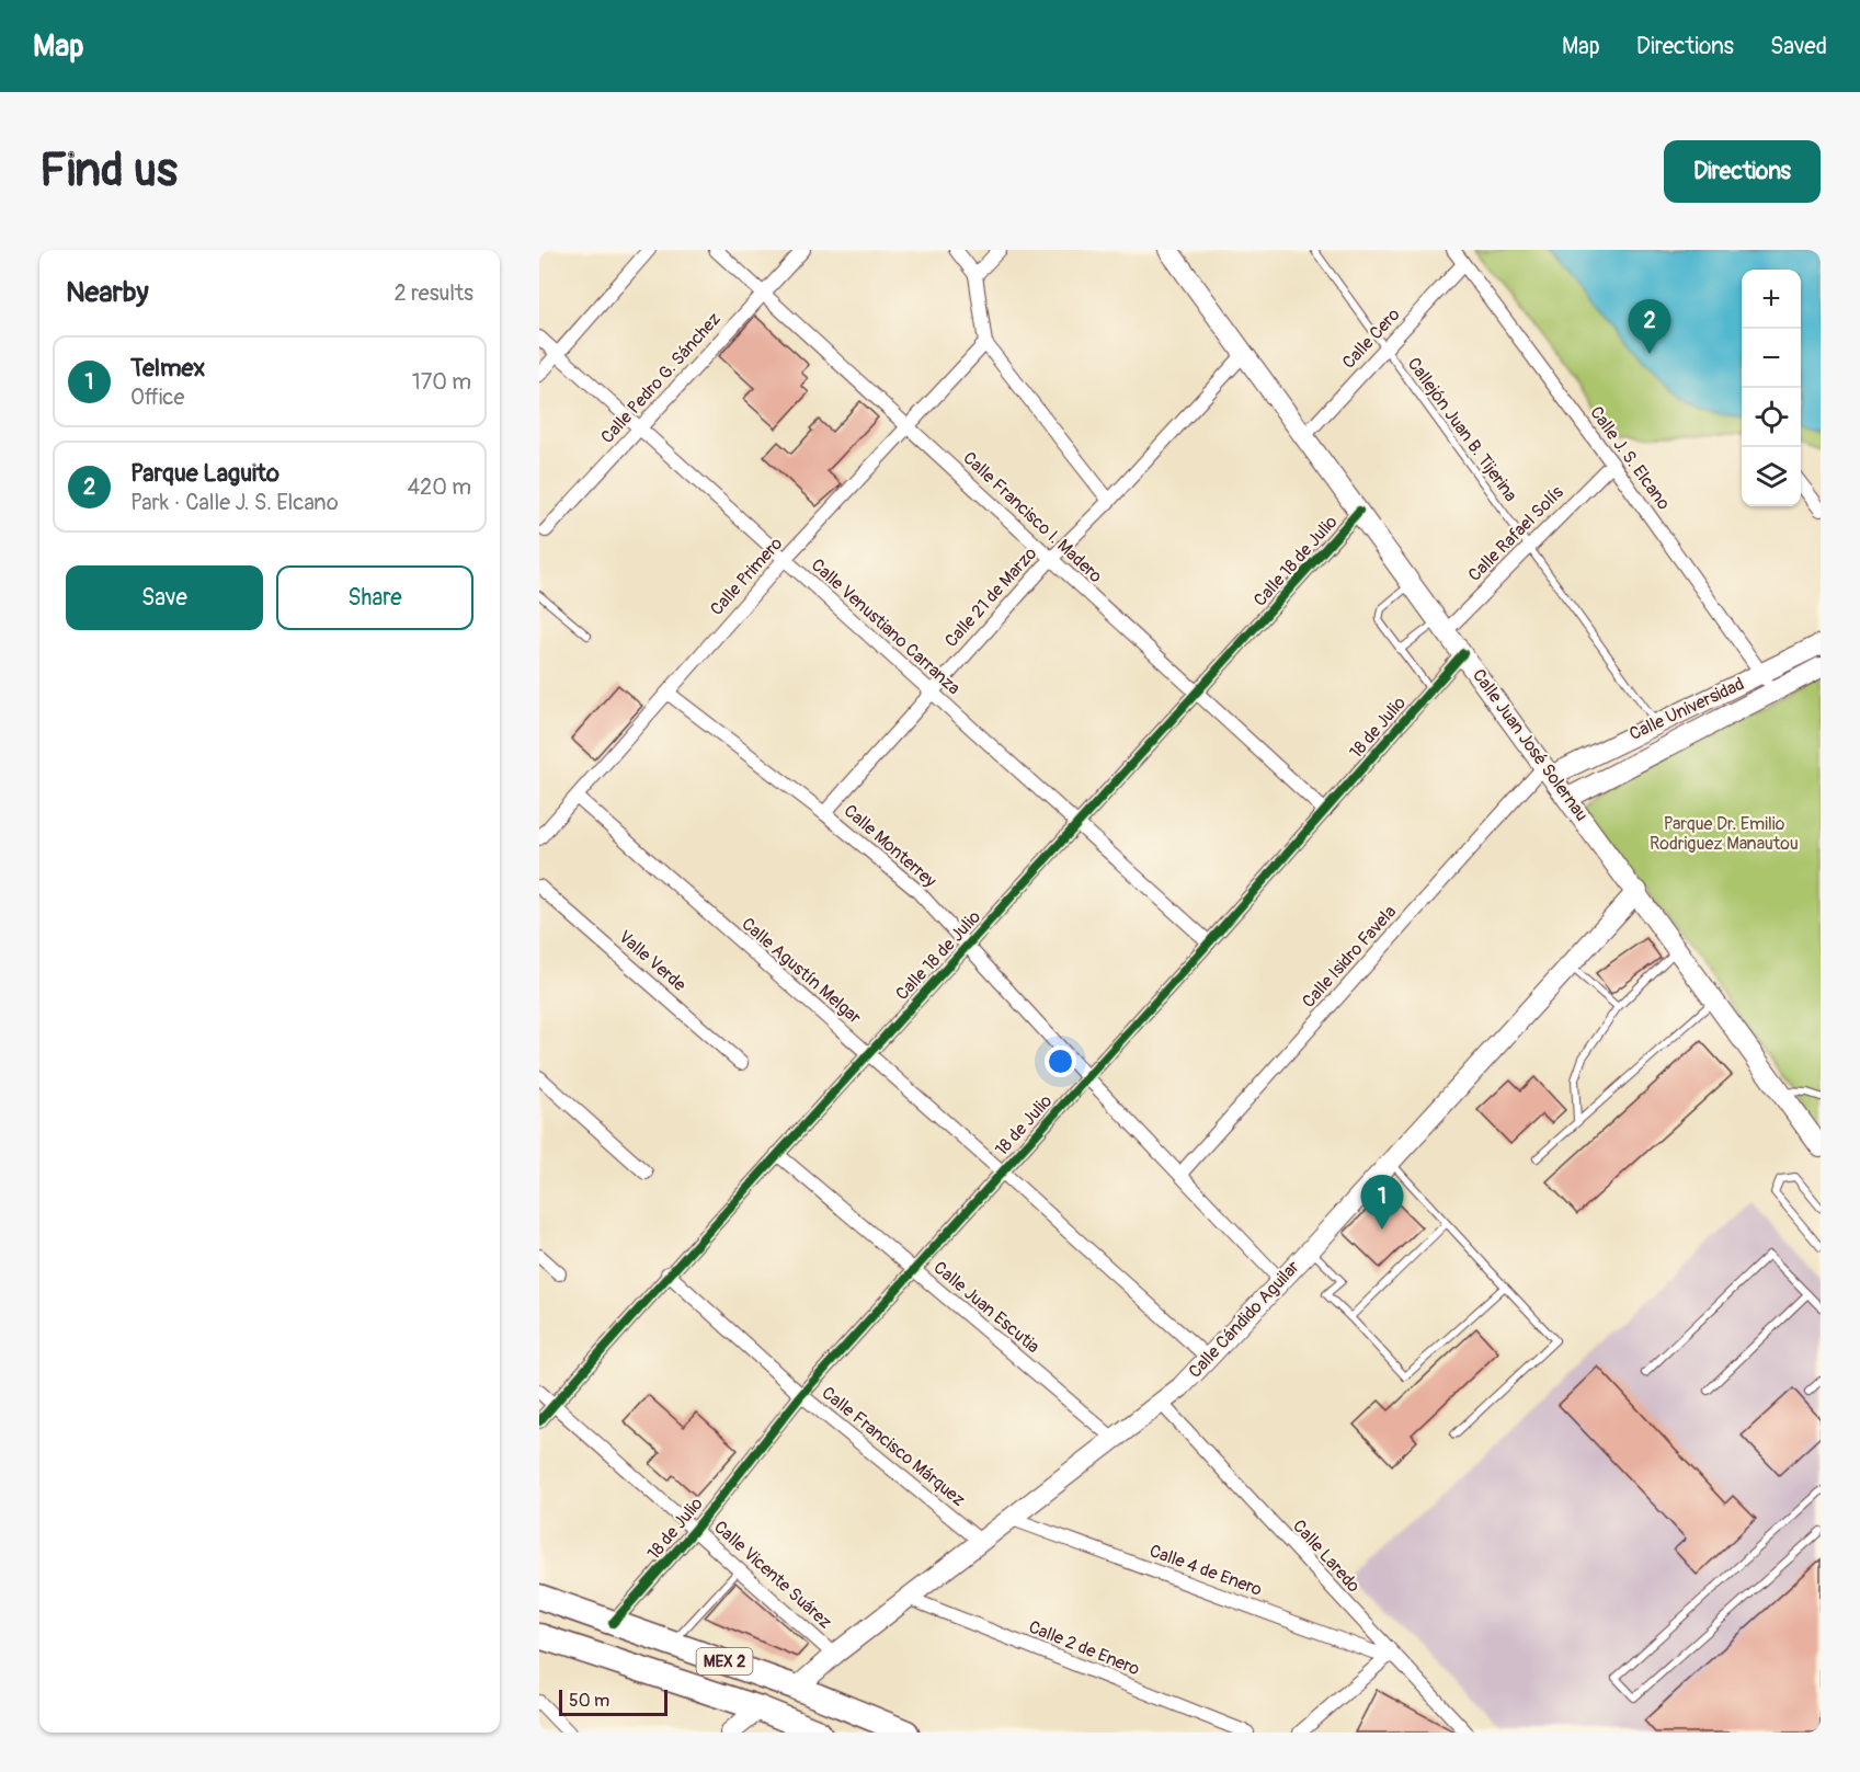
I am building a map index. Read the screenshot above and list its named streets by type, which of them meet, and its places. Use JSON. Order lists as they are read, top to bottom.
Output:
{
  "streets": {
    "highway": ["MEX 2"],
    "street": [
      "Calle Cero",
      "Calle Pedro G. Sánchez",
      "Calle J. S. Elcano",
      "Calle Francisco I. Madero",
      "Calle Rafael Solís",
      "Calle 18 de Julio",
      "Calle Primero",
      "Calle 21 de Marzo",
      "Calle Venustiano Carranza",
      "Calle Universidad",
      "18 de Julio",
      "Calle Juan José Solernau",
      "Calle Monterrey",
      "Calle Isidro Favela",
      "Valle Verde",
      "Calle Agustín Melgar",
      "Calle Juan Escutia",
      "Calle Cándido Aguilar",
      "Calle Francisco Márquez",
      "Calle Laredo",
      "Calle 4 de Enero",
      "Calle Vicente Suárez",
      "Calle 2 de Enero"
    ],
    "lane": ["Callejón Juan B. Tijerina"]
  },
  "crossings": [
    ["Calle Cero", "Callejón Juan B. Tijerina"],
    ["Calle Cero", "Calle J. S. Elcano"],
    ["Calle Cero", "Calle Juan José Solernau"],
    ["Calle Pedro G. Sánchez", "Calle Francisco I. Madero"],
    ["Calle Pedro G. Sánchez", "Calle Venustiano Carranza"],
    ["Callejón Juan B. Tijerina", "Calle Rafael Solís"],
    ["Callejón Juan B. Tijerina", "Calle Universidad"],
    ["Calle J. S. Elcano", "Calle Rafael Solís"],
    ["Calle J. S. Elcano", "Calle Universidad"],
    ["Calle Francisco I. Madero", "Calle 18 de Julio"],
    ["Calle Francisco I. Madero", "Calle Primero"],
    ["Calle Francisco I. Madero", "Calle 21 de Marzo"],
    ["Calle Francisco I. Madero", "18 de Julio"],
    ["Calle Rafael Solís", "Calle Juan José Solernau"],
    ["Calle 18 de Julio", "Calle Venustiano Carranza"],
    ["Calle 18 de Julio", "Calle Juan José Solernau"],
    ["Calle 18 de Julio", "Calle Monterrey"],
    ["Calle 18 de Julio", "Calle Agustín Melgar"],
    ["Calle 18 de Julio", "Calle Juan Escutia"],
    ["Calle 18 de Julio", "Calle Francisco Márquez"],
    ["Calle 18 de Julio", "Calle Vicente Suárez"],
    ["Calle Primero", "Calle Venustiano Carranza"],
    ["Calle Primero", "Calle Monterrey"],
    ["Calle Primero", "Calle Agustín Melgar"],
    ["Calle 21 de Marzo", "Calle Venustiano Carranza"],
    ["Calle 21 de Marzo", "Calle Juan José Solernau"],
    ["Calle 21 de Marzo", "Calle Monterrey"],
    ["Calle Venustiano Carranza", "18 de Julio"],
    ["Calle Universidad", "Calle Juan José Solernau"],
    ["Calle Universidad", "Calle Isidro Favela"],
    ["18 de Julio", "Calle Juan José Solernau"],
    ["18 de Julio", "Calle Monterrey"],
    ["18 de Julio", "Calle Agustín Melgar"],
    ["18 de Julio", "Calle Juan Escutia"],
    ["18 de Julio", "Calle Francisco Márquez"],
    ["18 de Julio", "Calle Vicente Suárez"],
    ["18 de Julio", "MEX 2"],
    ["Calle Juan José Solernau", "Calle Isidro Favela"],
    ["Calle Juan José Solernau", "Calle Cándido Aguilar"],
    ["Calle Monterrey", "Calle Isidro Favela"],
    ["Calle Monterrey", "Calle Cándido Aguilar"],
    ["Calle Agustín Melgar", "Calle Cándido Aguilar"],
    ["Calle Juan Escutia", "Calle Cándido Aguilar"],
    ["Calle Cándido Aguilar", "Calle Francisco Márquez"],
    ["Calle Cándido Aguilar", "Calle Laredo"],
    ["Calle Cándido Aguilar", "Calle 4 de Enero"],
    ["Calle Cándido Aguilar", "Calle Vicente Suárez"],
    ["Calle Cándido Aguilar", "Calle 2 de Enero"],
    ["Calle Cándido Aguilar", "MEX 2"],
    ["Calle Laredo", "Calle 4 de Enero"]
  ],
  "parks": ["Parque Dr. Emilio Rodriguez Manautou"],
  "scale_bar": "50 m",
  "page": {
    "header": "Map",
    "nav": ["Map", "Directions", "Saved"],
    "buttons": [
      "Directions",
      ["Save", "Share"]
    ],
    "title": "Find us",
    "heading": ["Nearby", "2 results"],
    "map_buttons": ["+", "−"],
    "pins": ["2", "1"],
    "list": [
      {
        "mark": "1",
        "name": "Telmex",
        "note": "Office",
        "value": "170 m"
      },
      {
        "mark": "2",
        "name": "Parque Laguito",
        "note": "Park · Calle J. S. Elcano",
        "value": "420 m"
      }
    ],
    "scale": "50 m"
  }
}
